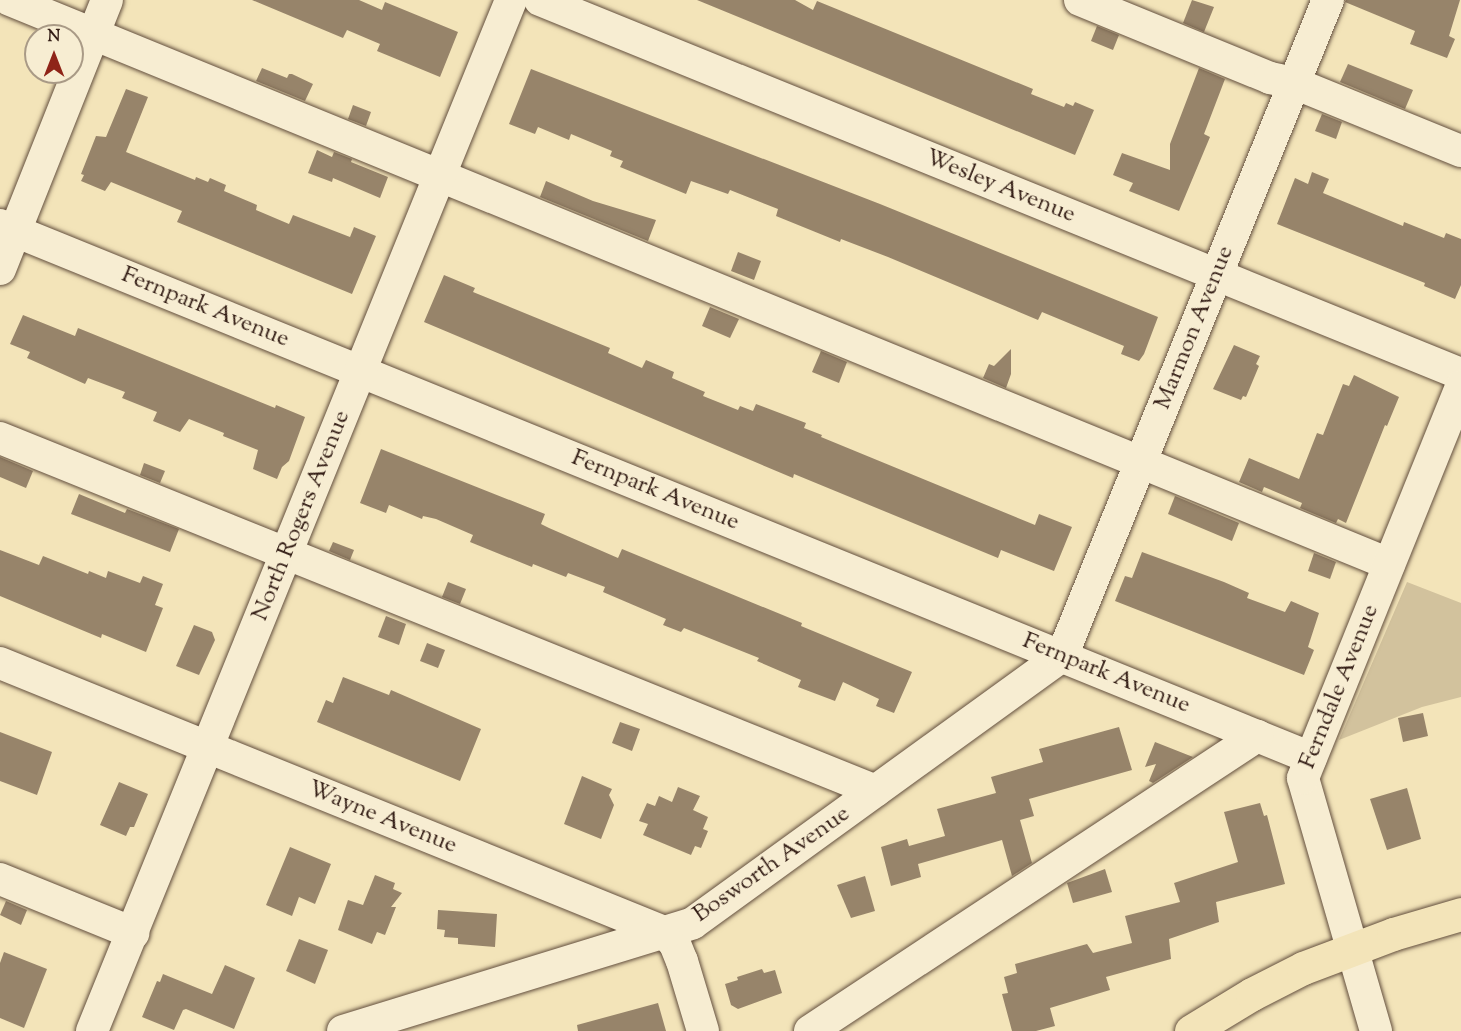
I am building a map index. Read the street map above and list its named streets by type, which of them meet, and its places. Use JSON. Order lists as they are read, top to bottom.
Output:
{
  "streets": {
    "street": [
      "Wesley Avenue",
      "Fernpark Avenue",
      "Marmon Avenue",
      "North Rogers Avenue",
      "Ferndale Avenue",
      "Wayne Avenue",
      "Bosworth Avenue"
    ]
  },
  "crossings": [
    ["Wesley Avenue", "Marmon Avenue"],
    ["Fernpark Avenue", "Marmon Avenue"],
    ["Fernpark Avenue", "North Rogers Avenue"],
    ["Fernpark Avenue", "Ferndale Avenue"],
    ["Fernpark Avenue", "Bosworth Avenue"],
    ["Marmon Avenue", "Bosworth Avenue"],
    ["North Rogers Avenue", "Wayne Avenue"],
    ["Wayne Avenue", "Bosworth Avenue"]
  ],
  "north": "top"
}
